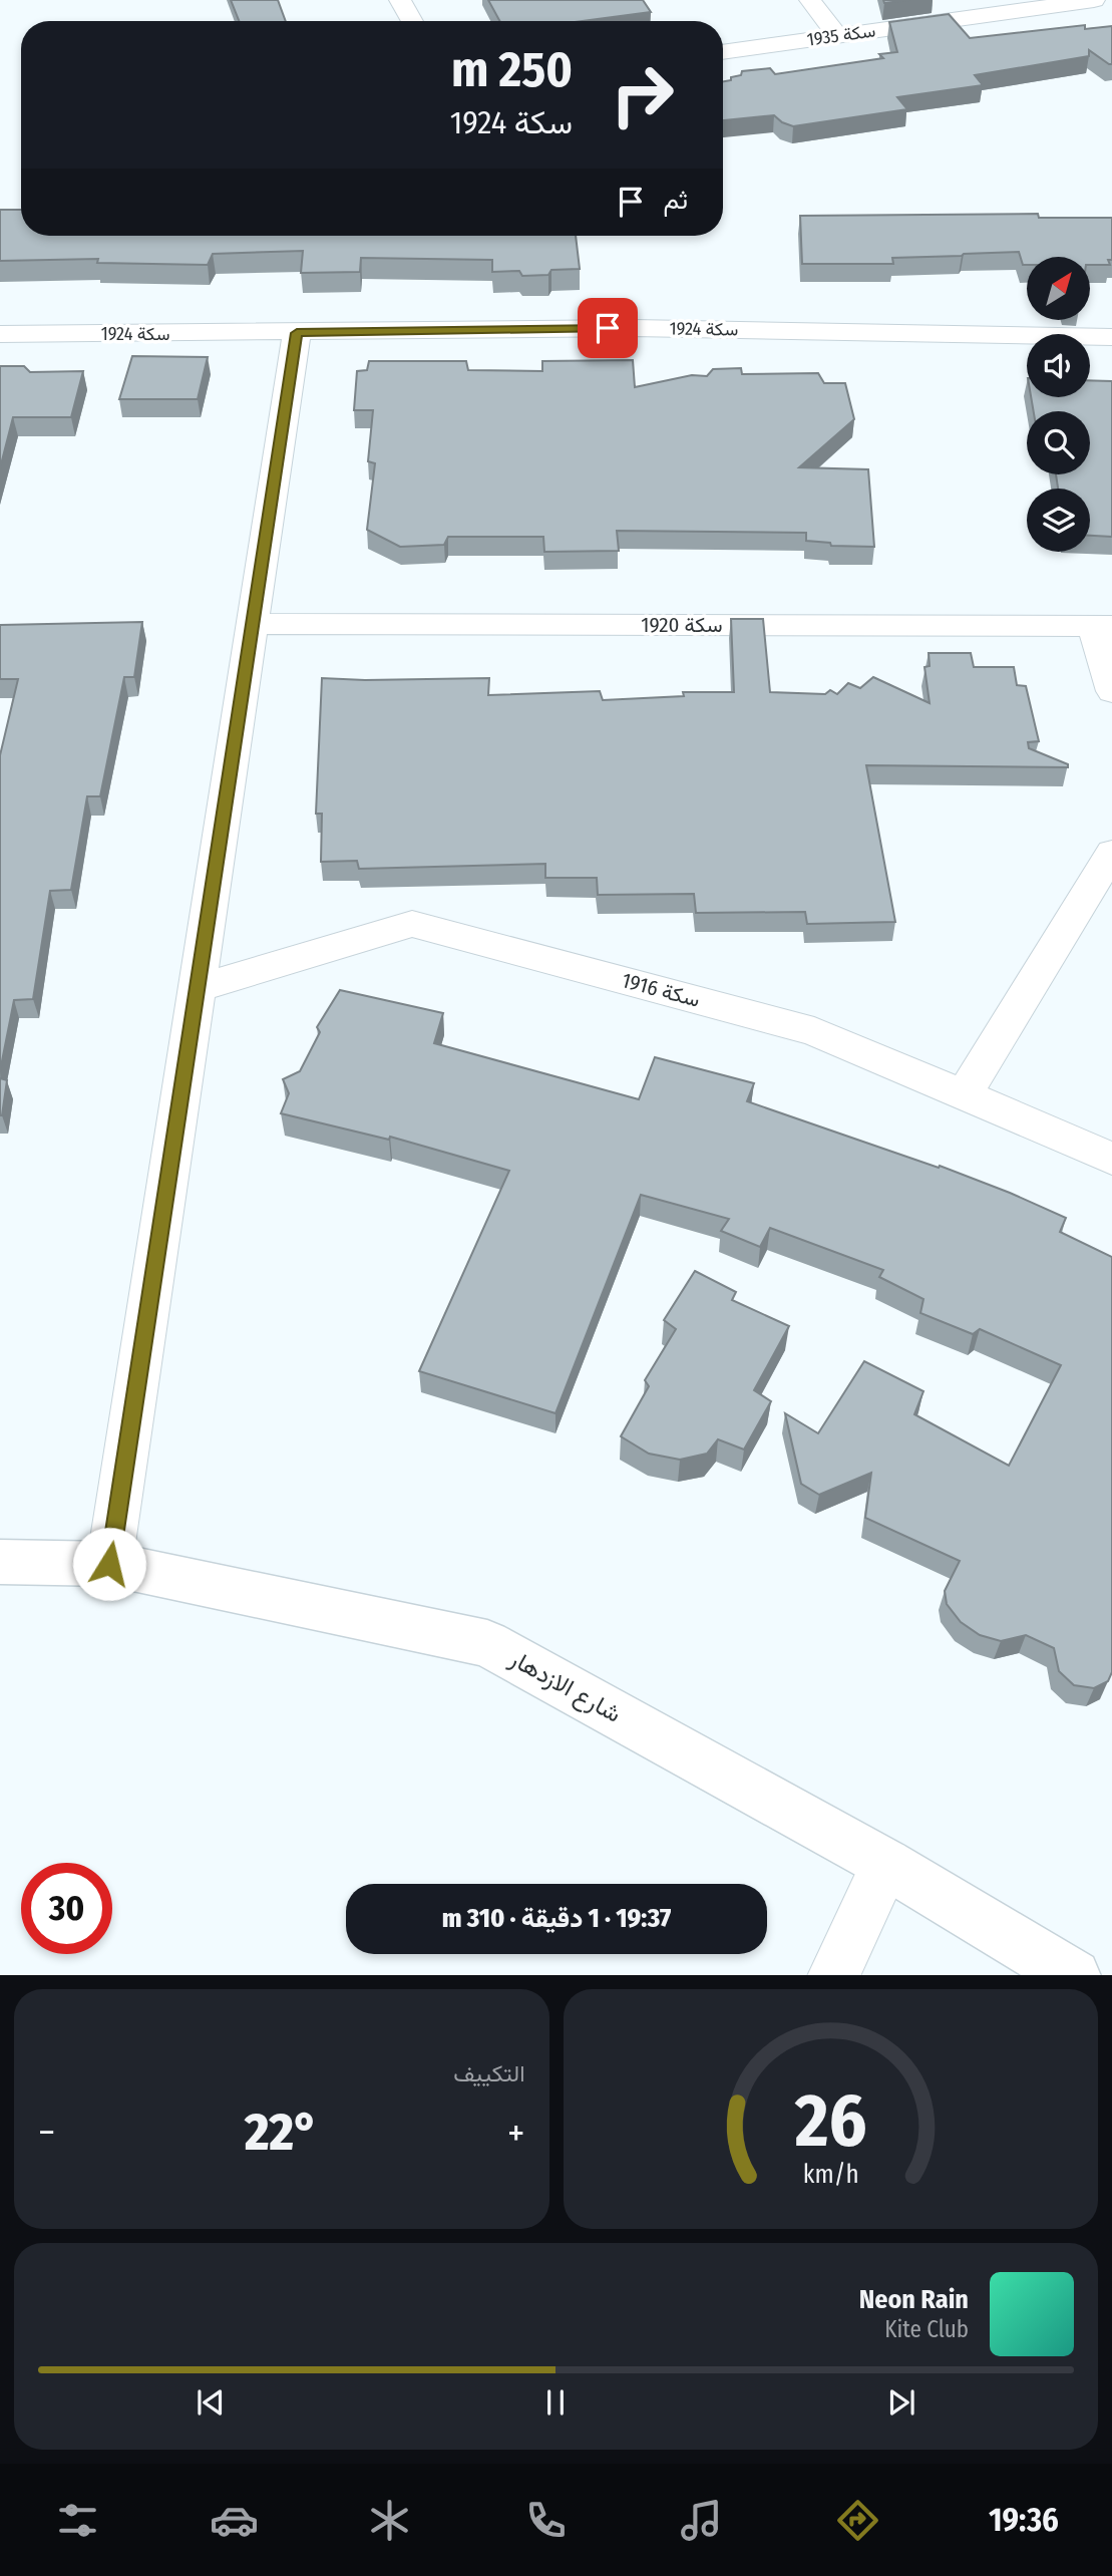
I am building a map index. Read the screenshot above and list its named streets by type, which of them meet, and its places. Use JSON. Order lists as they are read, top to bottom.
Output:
{
  "streets": {
    "street": [
      "سكة 1935",
      "سكة 1924",
      "سكة 1920",
      "سكة 1916",
      "شارع الازدهار"
    ]
  },
  "north": "top right",
  "page": {
    "turn": ["250 m", "سكة 1924"],
    "then": "ثم",
    "limit": "30",
    "trip": "19:37 · 1 دقيقة · 310 m",
    "tile": "التكييف",
    "heat": ["−", "22°", "+"],
    "song": ["Neon Rain", "Kite Club"],
    "tabs": "19:36",
    "gauge": ["26", "km/h"]
  }
}
